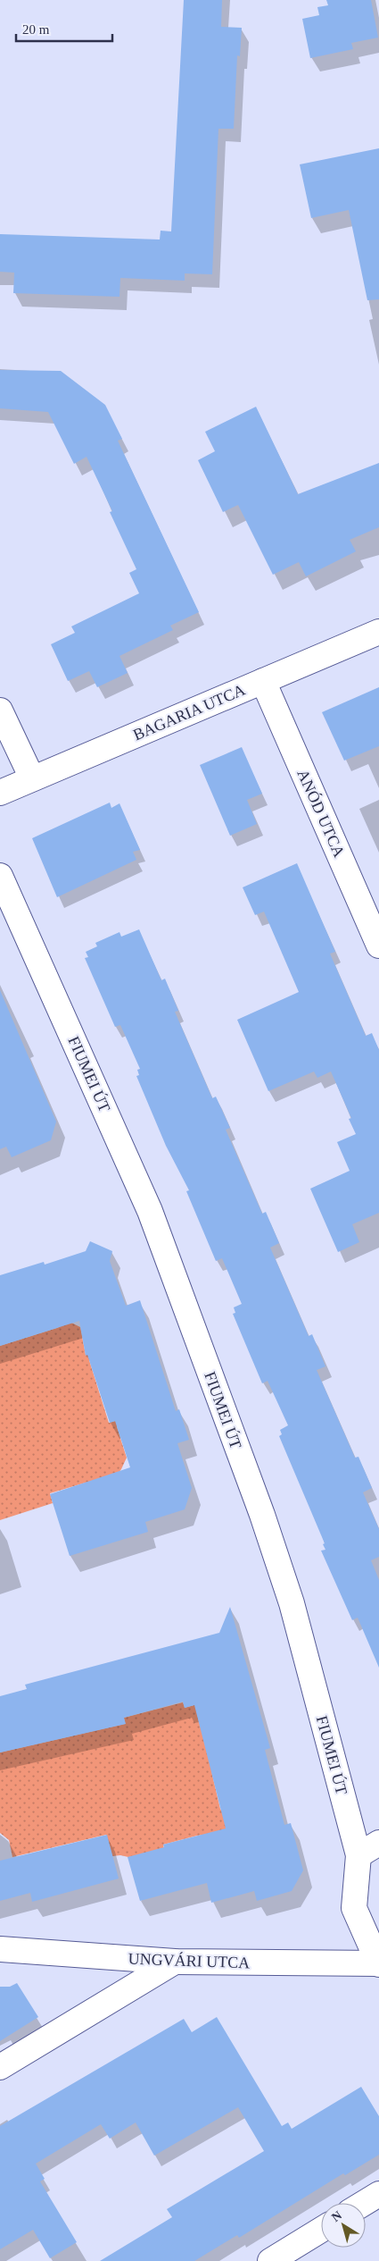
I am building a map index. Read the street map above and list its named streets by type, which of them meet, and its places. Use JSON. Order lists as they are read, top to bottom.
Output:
{
  "streets": {
    "street": [
      "BAGARIA UTCA",
      "ANÓD UTCA",
      "FIUMEI ÚT",
      "UNGVÁRI UTCA"
    ]
  },
  "crossings": [
    ["BAGARIA UTCA", "ANÓD UTCA"],
    ["FIUMEI ÚT", "UNGVÁRI UTCA"]
  ],
  "scale_bar": "20 m",
  "north": "top left"
}
